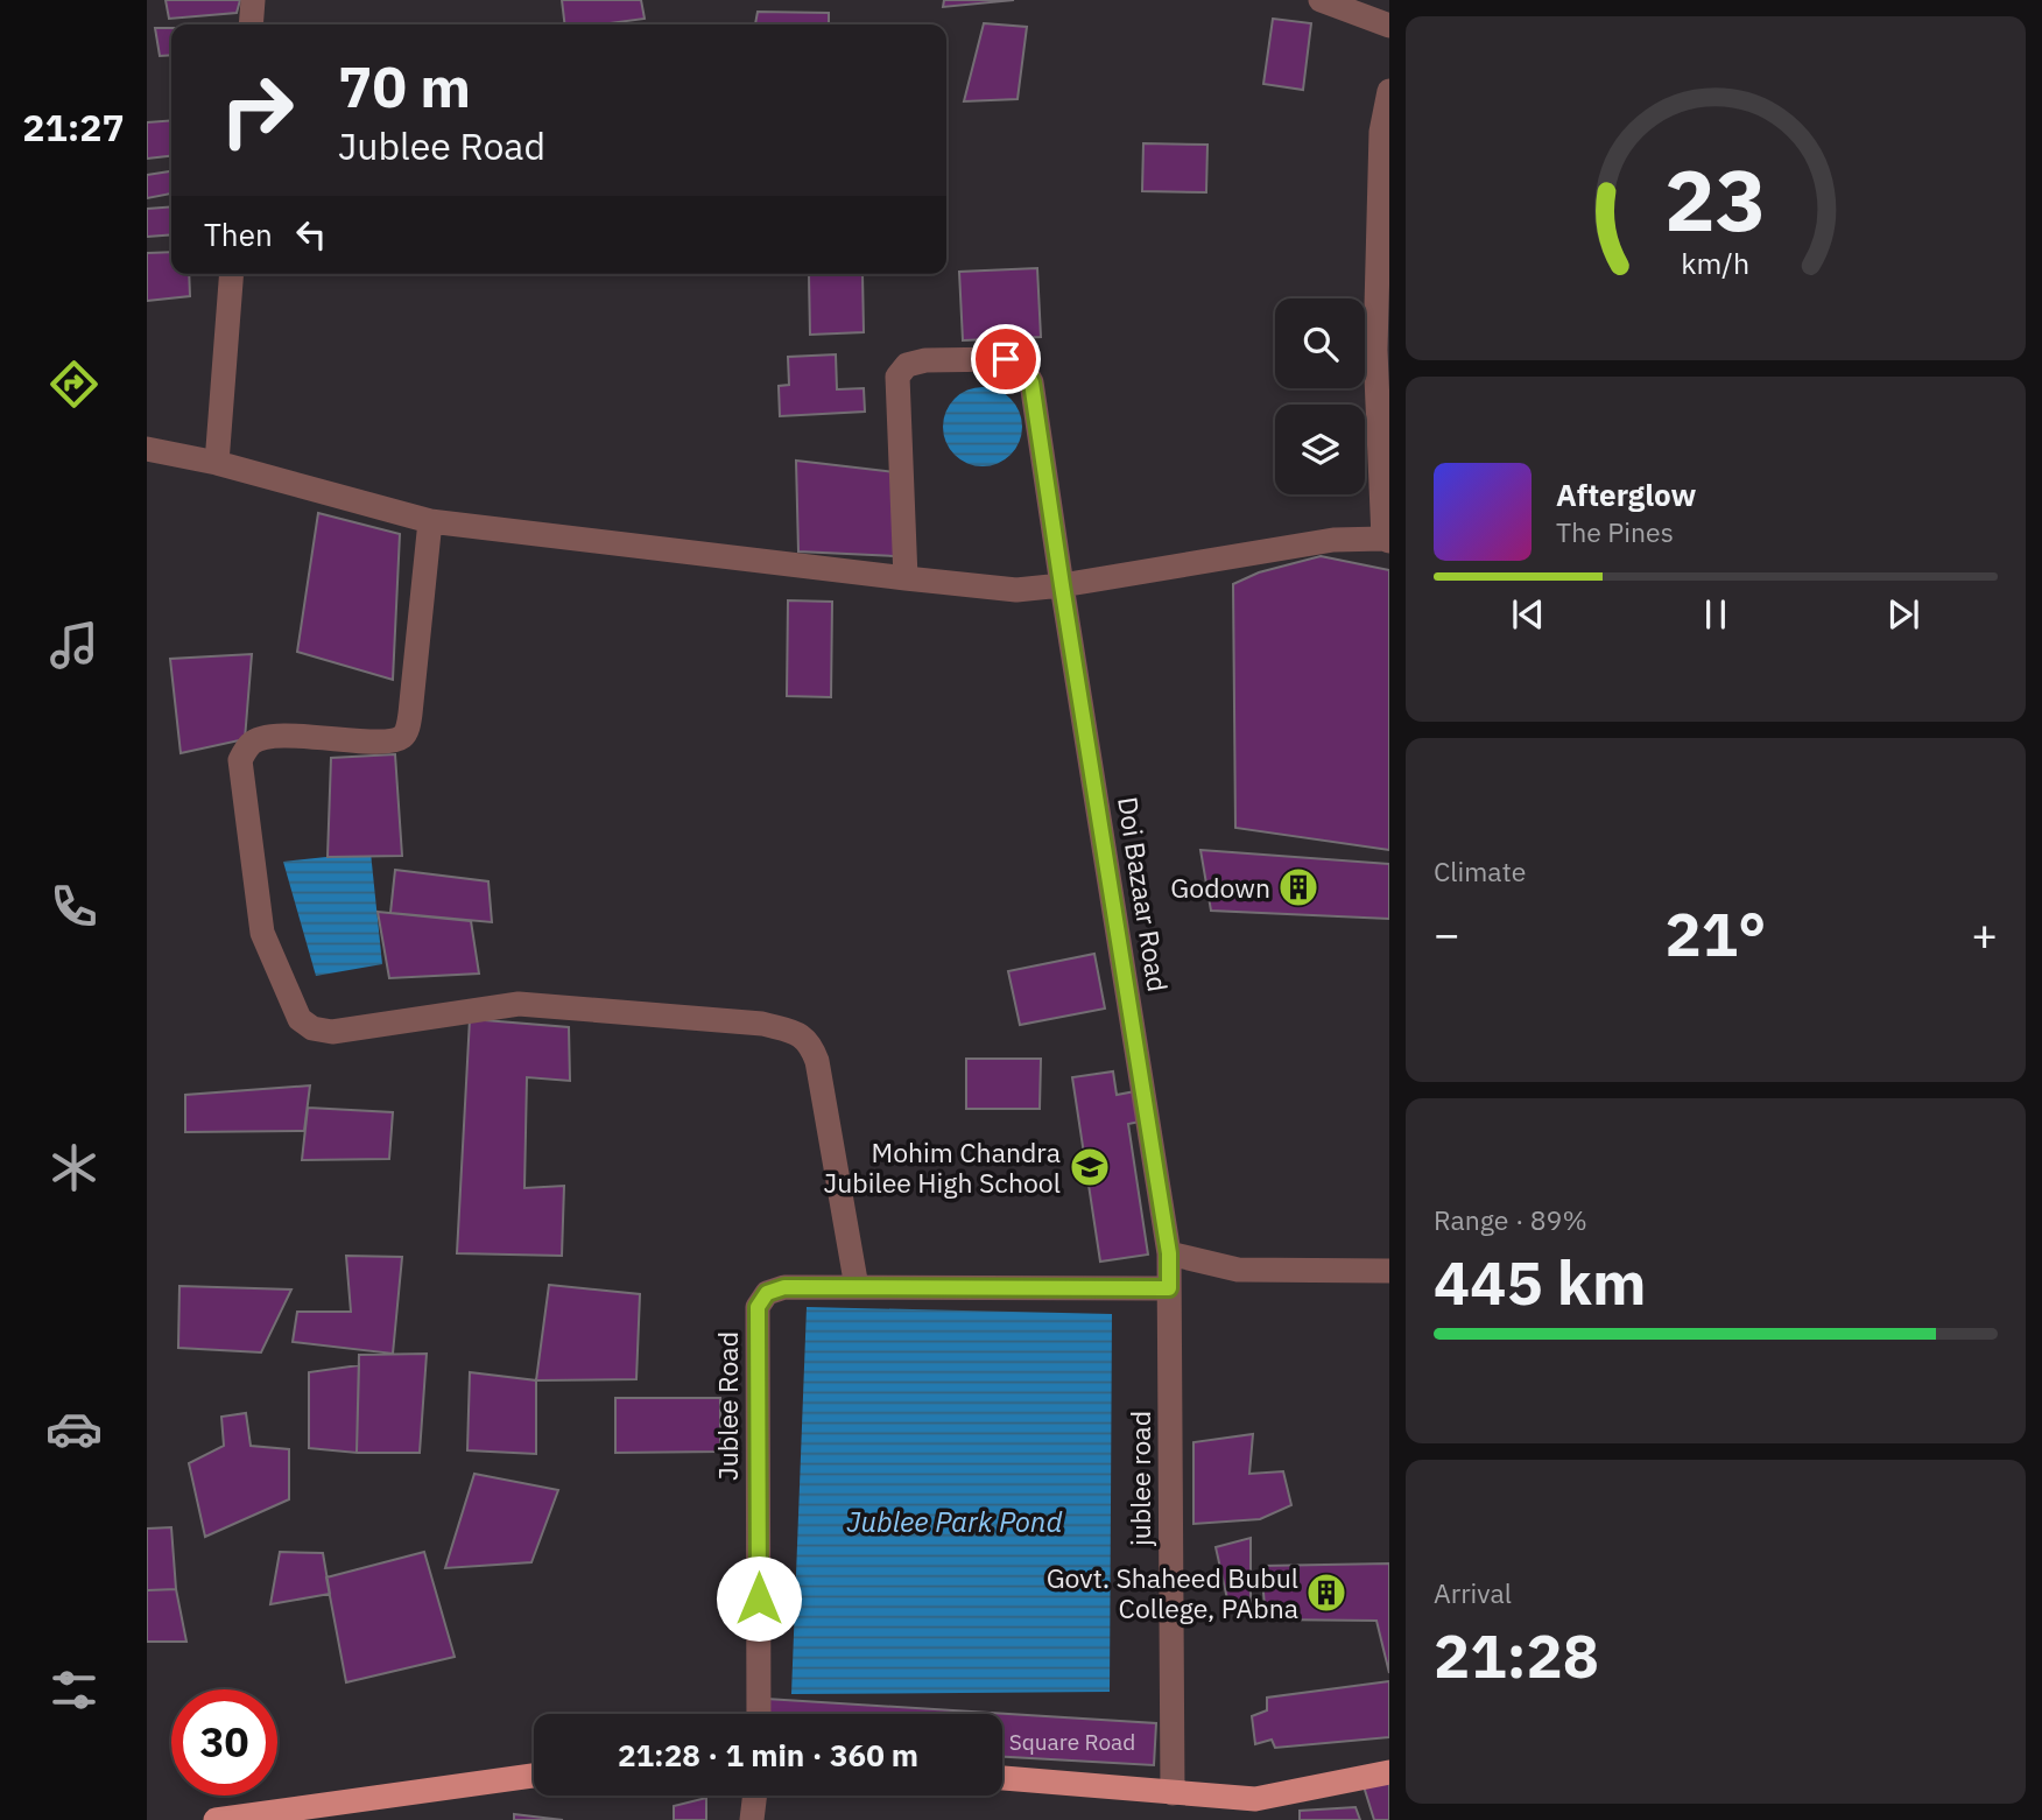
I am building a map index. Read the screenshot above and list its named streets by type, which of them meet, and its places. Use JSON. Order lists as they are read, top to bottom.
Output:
{
  "streets": {
    "street": ["Doi Bazaar Road", "Jublee Road", "jublee road"]
  },
  "crossings": [
    ["Doi Bazaar Road", "jublee road"],
    ["Jublee Road", "jublee road"]
  ],
  "water": ["Jublee Park Pond"],
  "places": {
    "building": ["Godown", "Govt. Shaheed Bubul College, PAbna"],
    "school or university": ["Mohim Chandra Jubilee High School"]
  },
  "house_numbers": ["Square Road"],
  "page": {
    "tabs": "21:27",
    "turn": ["70 m", "Jublee Road"],
    "then": "Then",
    "song": ["Afterglow", "The Pines"],
    "tile": [
      "Climate",
      ["Range · 89%", "445 km"],
      ["Arrival", "21:28"]
    ],
    "heat": ["−", "21°", "+"],
    "limit": "30",
    "trip": "21:28 · 1 min · 360 m",
    "gauge": ["23", "km/h"]
  }
}
